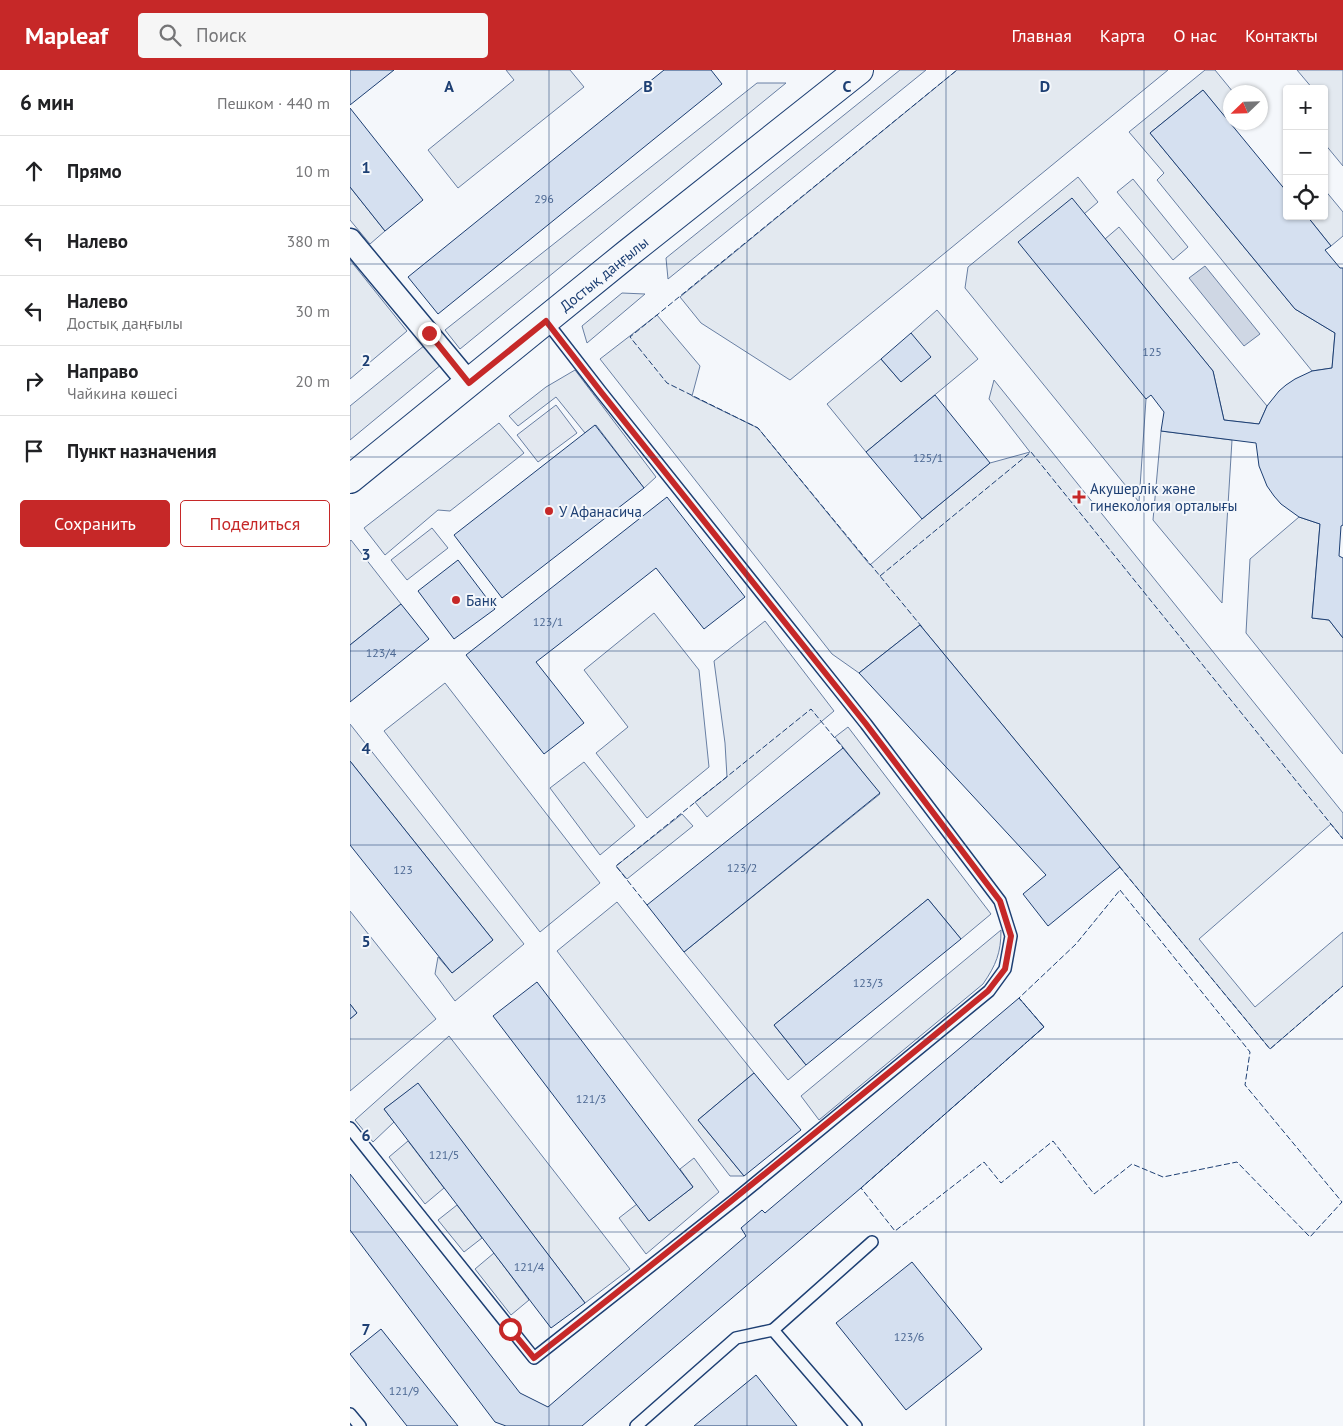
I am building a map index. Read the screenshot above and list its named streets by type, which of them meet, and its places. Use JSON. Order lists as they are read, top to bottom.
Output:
{
  "streets": {
    "main road": ["Достық даңғылы"]
  },
  "places": {
    "health": ["Акушерлік және гинекология орталығы"],
    "other": ["У Афанасича", "Банк"]
  },
  "house_numbers": [
    "296",
    "125",
    "125/1",
    "123/1",
    "123/4",
    "123/2",
    "123",
    "123/3",
    "121/3",
    "121/5",
    "121/4",
    "123/6",
    "121/9"
  ],
  "north": "bottom left",
  "page": {
    "header": "Mapleaf",
    "search": "Поиск",
    "nav": [
      "Главная",
      "Карта",
      "О нас",
      "Контакты"
    ],
    "heading": ["6 мин", "Пешком · 440 m"],
    "map_buttons": ["+", "−"],
    "list": [
      ["Прямо", "10 m"],
      ["Налево", "380 m"],
      ["Налево", "Достық даңғылы", "30 m"],
      ["Направо", "Чайкина көшесі", "20 m"],
      "Пункт назначения"
    ],
    "buttons": ["Сохранить", "Поделиться"]
  },
  "grid": {
    "columns": [
      "A",
      "B",
      "C",
      "D"
    ],
    "rows": [
      "1",
      "2",
      "3",
      "4",
      "5",
      "6",
      "7"
    ]
  }
}
